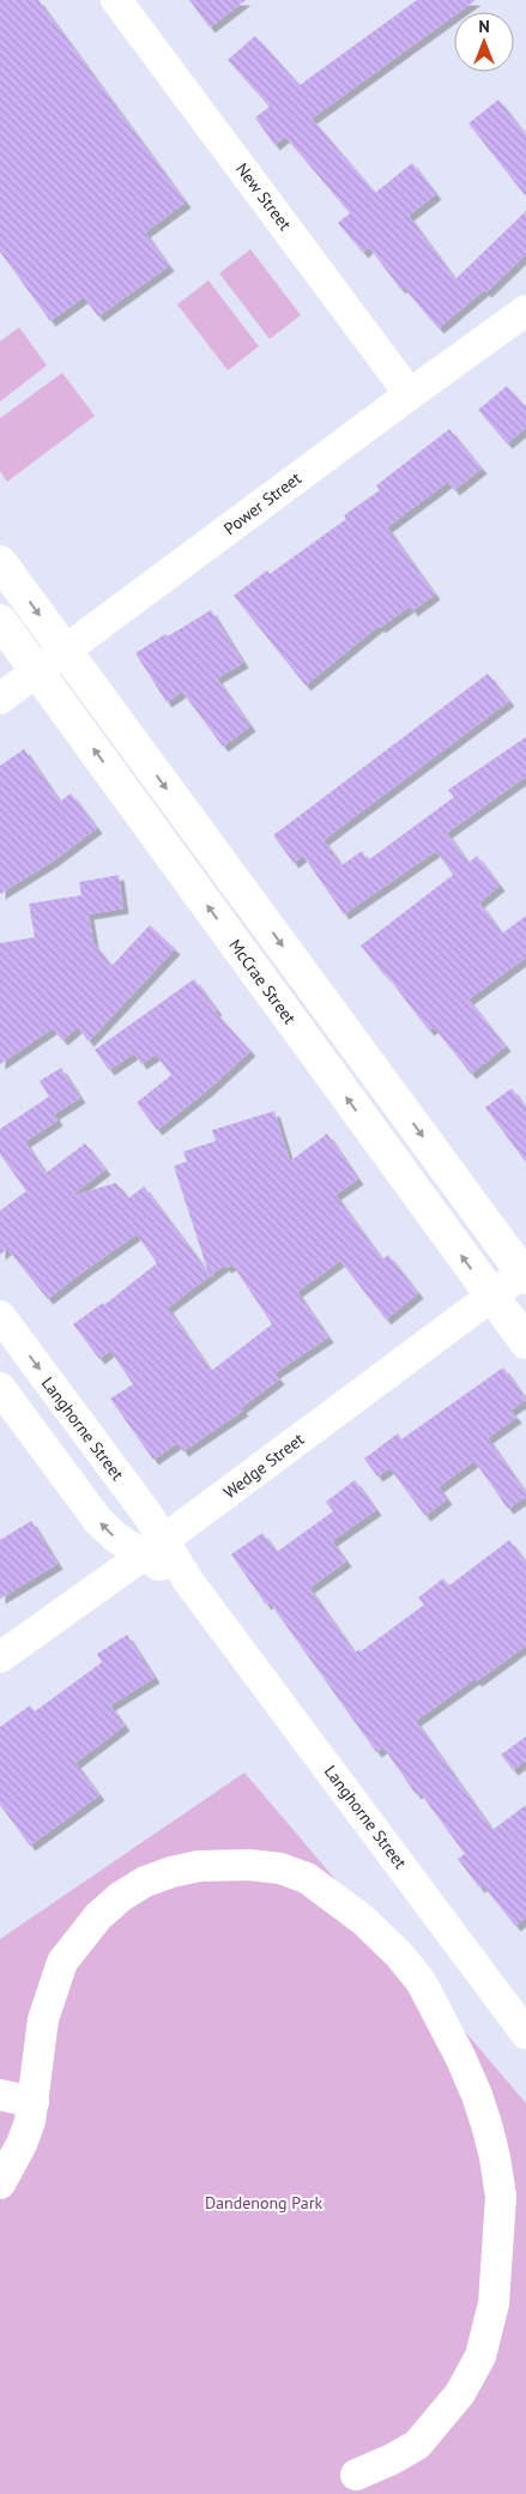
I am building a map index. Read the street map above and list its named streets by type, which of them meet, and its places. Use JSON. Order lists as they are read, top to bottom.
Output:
{
  "streets": {
    "main road": ["McCrae Street"],
    "street": [
      "New Street",
      "Power Street",
      "Langhorne Street",
      "Wedge Street"
    ]
  },
  "crossings": [
    ["New Street", "Power Street"],
    ["Power Street", "McCrae Street"],
    ["McCrae Street", "Wedge Street"],
    ["Langhorne Street", "Wedge Street"]
  ],
  "parks": ["Dandenong Park"],
  "north": "top"
}
